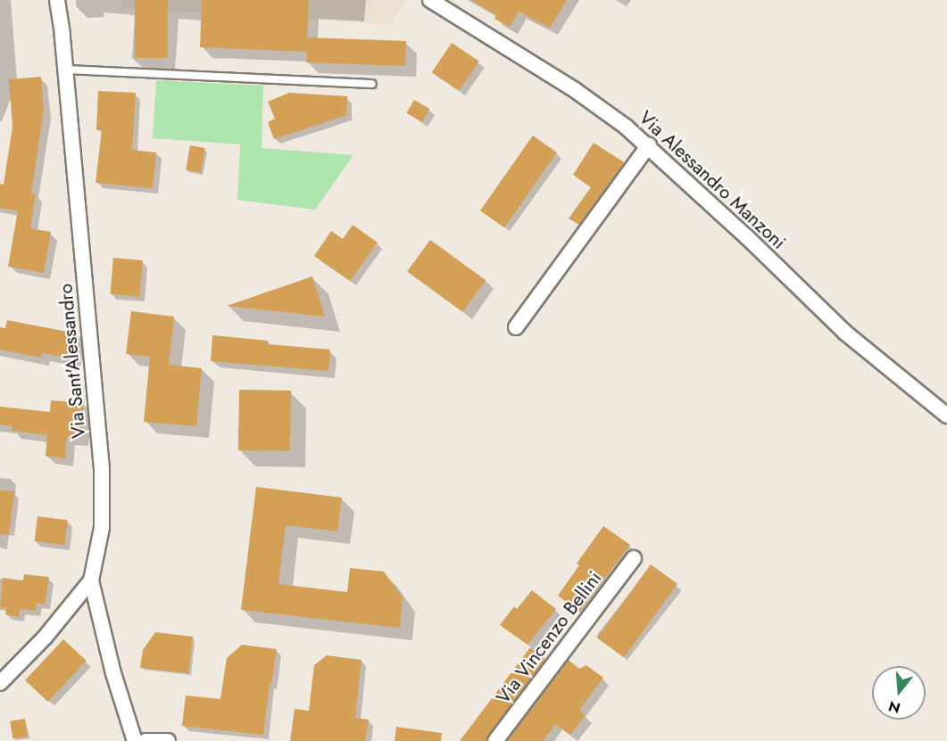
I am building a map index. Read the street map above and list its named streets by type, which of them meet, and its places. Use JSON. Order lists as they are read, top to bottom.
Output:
{
  "streets": {
    "street": ["Via Alessandro Manzoni", "Via Sant'Alessandro", "Via Vincenzo Bellini"]
  },
  "north": "bottom"
}
